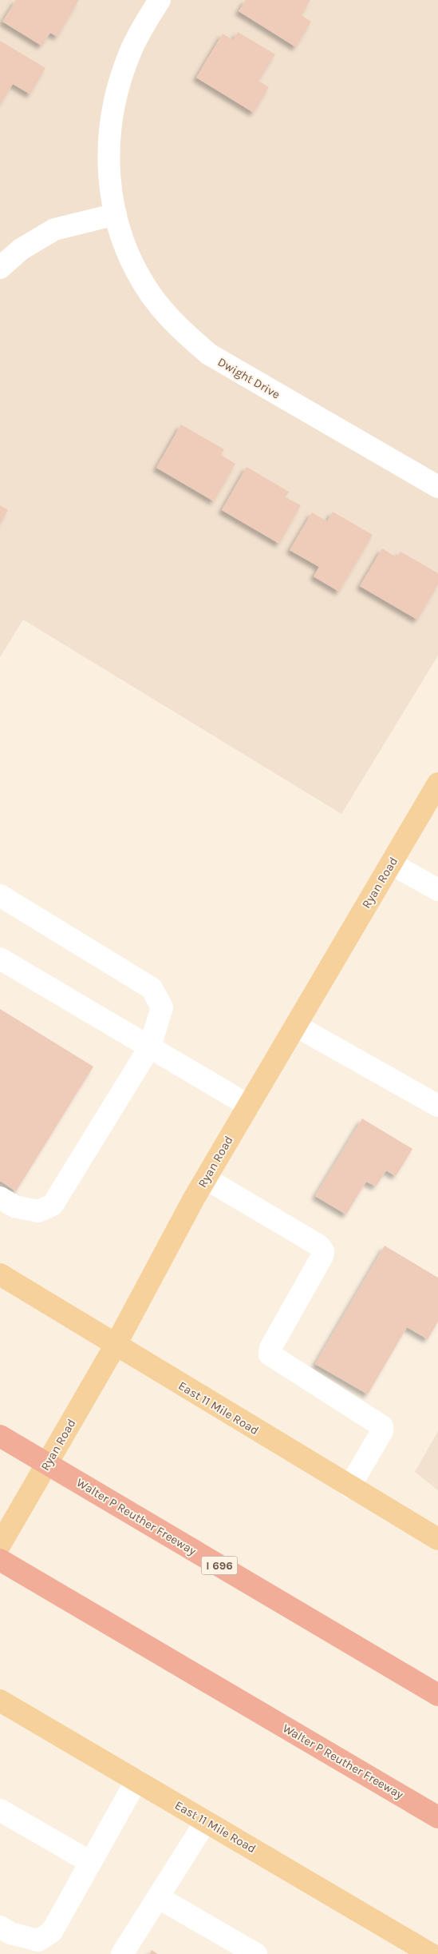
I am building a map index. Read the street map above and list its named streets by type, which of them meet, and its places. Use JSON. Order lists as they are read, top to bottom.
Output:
{
  "streets": {
    "highway": ["Walter P Reuther Freeway", "I 696"],
    "main road": ["Ryan Road", "East 11 Mile Road"],
    "street": ["Dwight Drive"]
  },
  "crossings": [
    ["Ryan Road", "East 11 Mile Road"]
  ]
}
